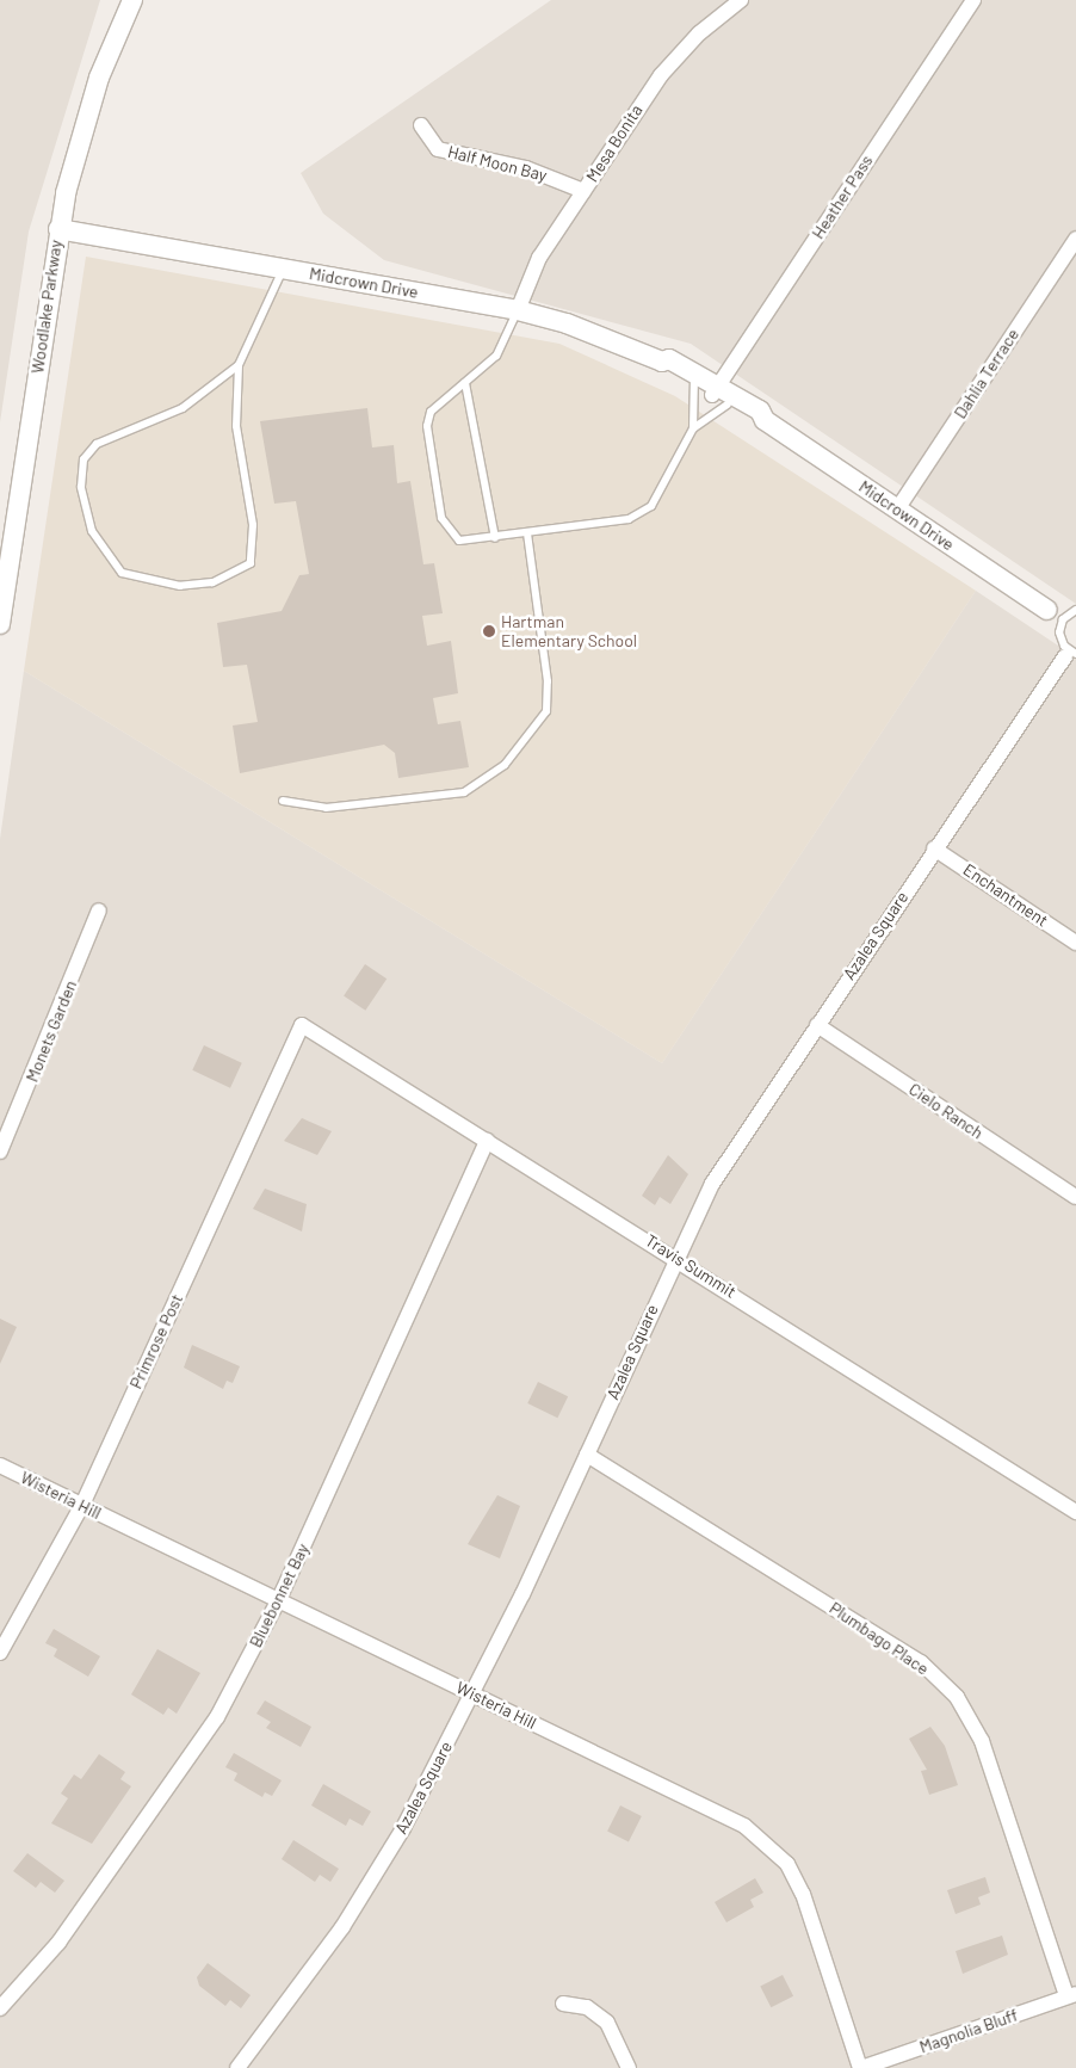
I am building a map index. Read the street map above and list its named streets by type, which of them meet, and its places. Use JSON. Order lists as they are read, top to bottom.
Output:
{
  "streets": {
    "street": [
      "Mesa Bonita",
      "Half Moon Bay",
      "Heather Pass",
      "Midcrown Drive",
      "Woodlake Parkway",
      "Dahlia Terrace",
      "Enchantment",
      "Azalea Square",
      "Monets Garden",
      "Cielo Ranch",
      "Travis Summit",
      "Primrose Post",
      "Wisteria Hill",
      "Bluebonnet Bay",
      "Plumbago Place",
      "Magnolia Bluff"
    ]
  },
  "crossings": [
    ["Mesa Bonita", "Half Moon Bay"],
    ["Mesa Bonita", "Midcrown Drive"],
    ["Heather Pass", "Midcrown Drive"],
    ["Midcrown Drive", "Woodlake Parkway"],
    ["Midcrown Drive", "Dahlia Terrace"],
    ["Enchantment", "Azalea Square"],
    ["Azalea Square", "Cielo Ranch"],
    ["Azalea Square", "Travis Summit"],
    ["Azalea Square", "Wisteria Hill"],
    ["Azalea Square", "Plumbago Place"],
    ["Travis Summit", "Primrose Post"],
    ["Travis Summit", "Bluebonnet Bay"],
    ["Primrose Post", "Wisteria Hill"],
    ["Wisteria Hill", "Bluebonnet Bay"],
    ["Wisteria Hill", "Magnolia Bluff"],
    ["Plumbago Place", "Magnolia Bluff"]
  ],
  "places": ["Hartman Elementary School"]
}
